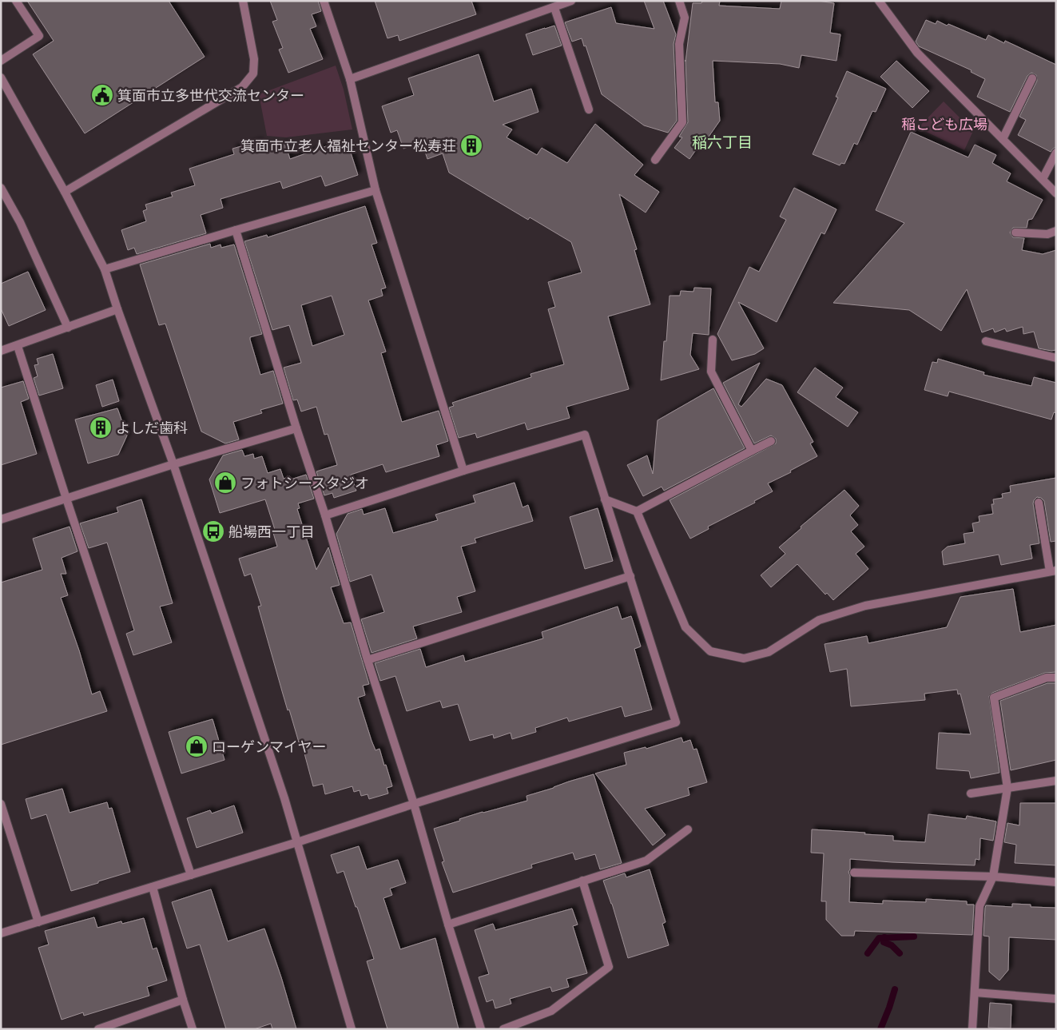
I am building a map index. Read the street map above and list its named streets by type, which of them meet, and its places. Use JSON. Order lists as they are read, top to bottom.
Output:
{
  "districts": ["稲六丁目"],
  "parks": ["稲こども広場"],
  "places": {
    "public building": ["箕面市立多世代交流センター"],
    "building": ["箕面市立老人福祉センター松寿荘", "よしだ歯科"],
    "shop": ["フォトシースタジオ", "ローゲンマイヤー"],
    "bus stop": ["船場西一丁目"]
  }
}
